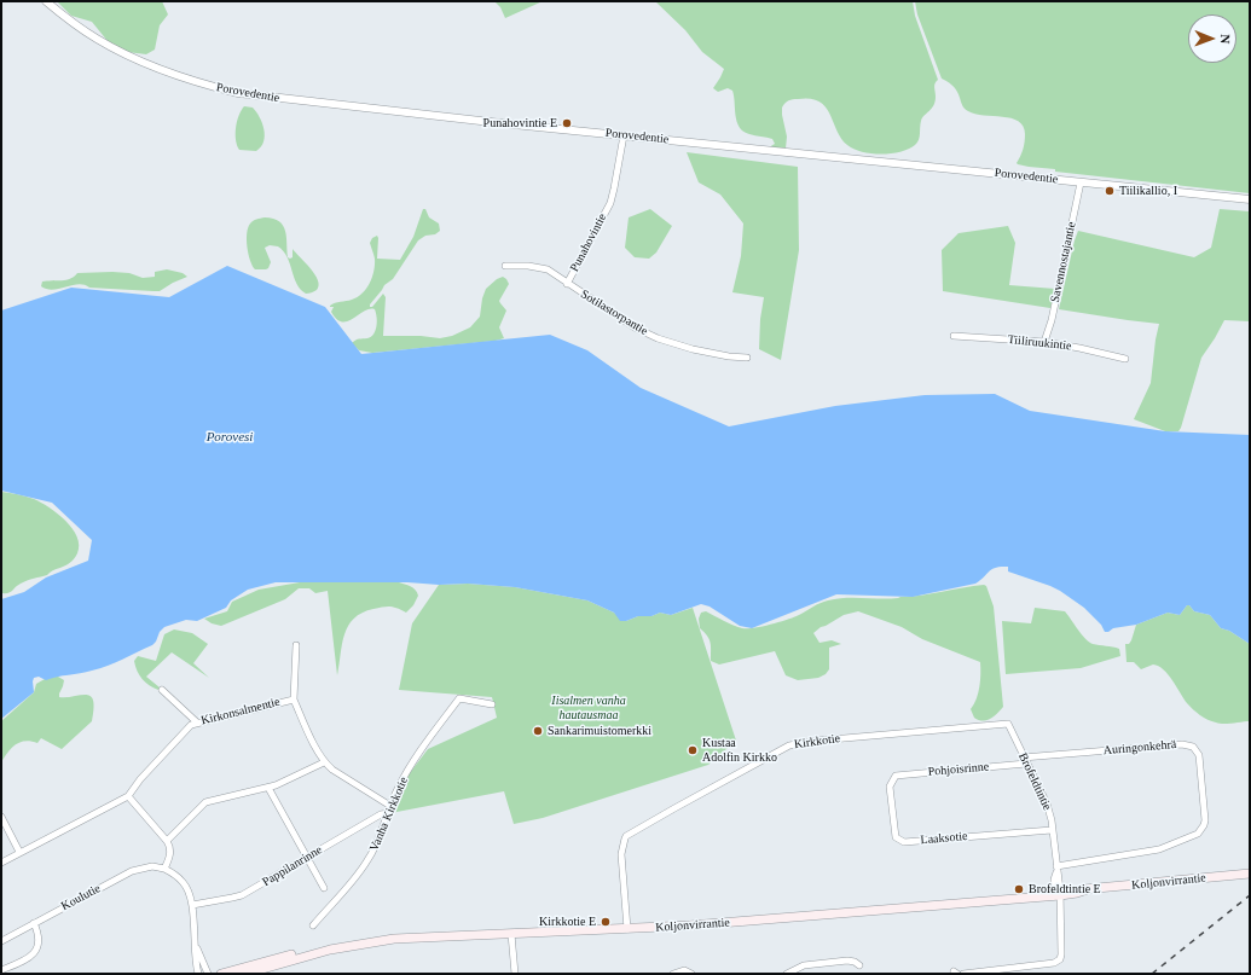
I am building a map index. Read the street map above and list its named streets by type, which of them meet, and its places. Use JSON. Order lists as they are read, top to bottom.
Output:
{
  "streets": {
    "main road": ["Koljonvirrantie"],
    "street": [
      "Porovedentie",
      "Punahovintie",
      "Savennostajantie",
      "Sotilastorpantie",
      "Tiiliruukintie",
      "Kirkonsalmentie",
      "Kirkkotie",
      "Auringonkehrä",
      "Pohjoisrinne",
      "Brofeldtintie",
      "Vanha Kirkkotie",
      "Laaksotie",
      "Pappilanrinne",
      "Koulutie"
    ]
  },
  "crossings": [
    ["Porovedentie", "Punahovintie"],
    ["Porovedentie", "Savennostajantie"],
    ["Punahovintie", "Sotilastorpantie"],
    ["Savennostajantie", "Tiiliruukintie"],
    ["Kirkonsalmentie", "Vanha Kirkkotie"],
    ["Kirkkotie", "Brofeldtintie"],
    ["Kirkkotie", "Koljonvirrantie"],
    ["Auringonkehrä", "Pohjoisrinne"],
    ["Auringonkehrä", "Brofeldtintie"],
    ["Pohjoisrinne", "Brofeldtintie"],
    ["Pohjoisrinne", "Laaksotie"],
    ["Brofeldtintie", "Laaksotie"],
    ["Brofeldtintie", "Koljonvirrantie"],
    ["Vanha Kirkkotie", "Pappilanrinne"]
  ],
  "water": ["Porovesi"],
  "parks": ["Iisalmen vanha hautausmaa"],
  "places": [
    "Punahovintie E",
    "Tiilikallio, I",
    "Sankarimuistomerkki",
    "Kustaa Adolfin Kirkko",
    "Brofeldtintie E",
    "Kirkkotie E"
  ],
  "north": "right"
}
